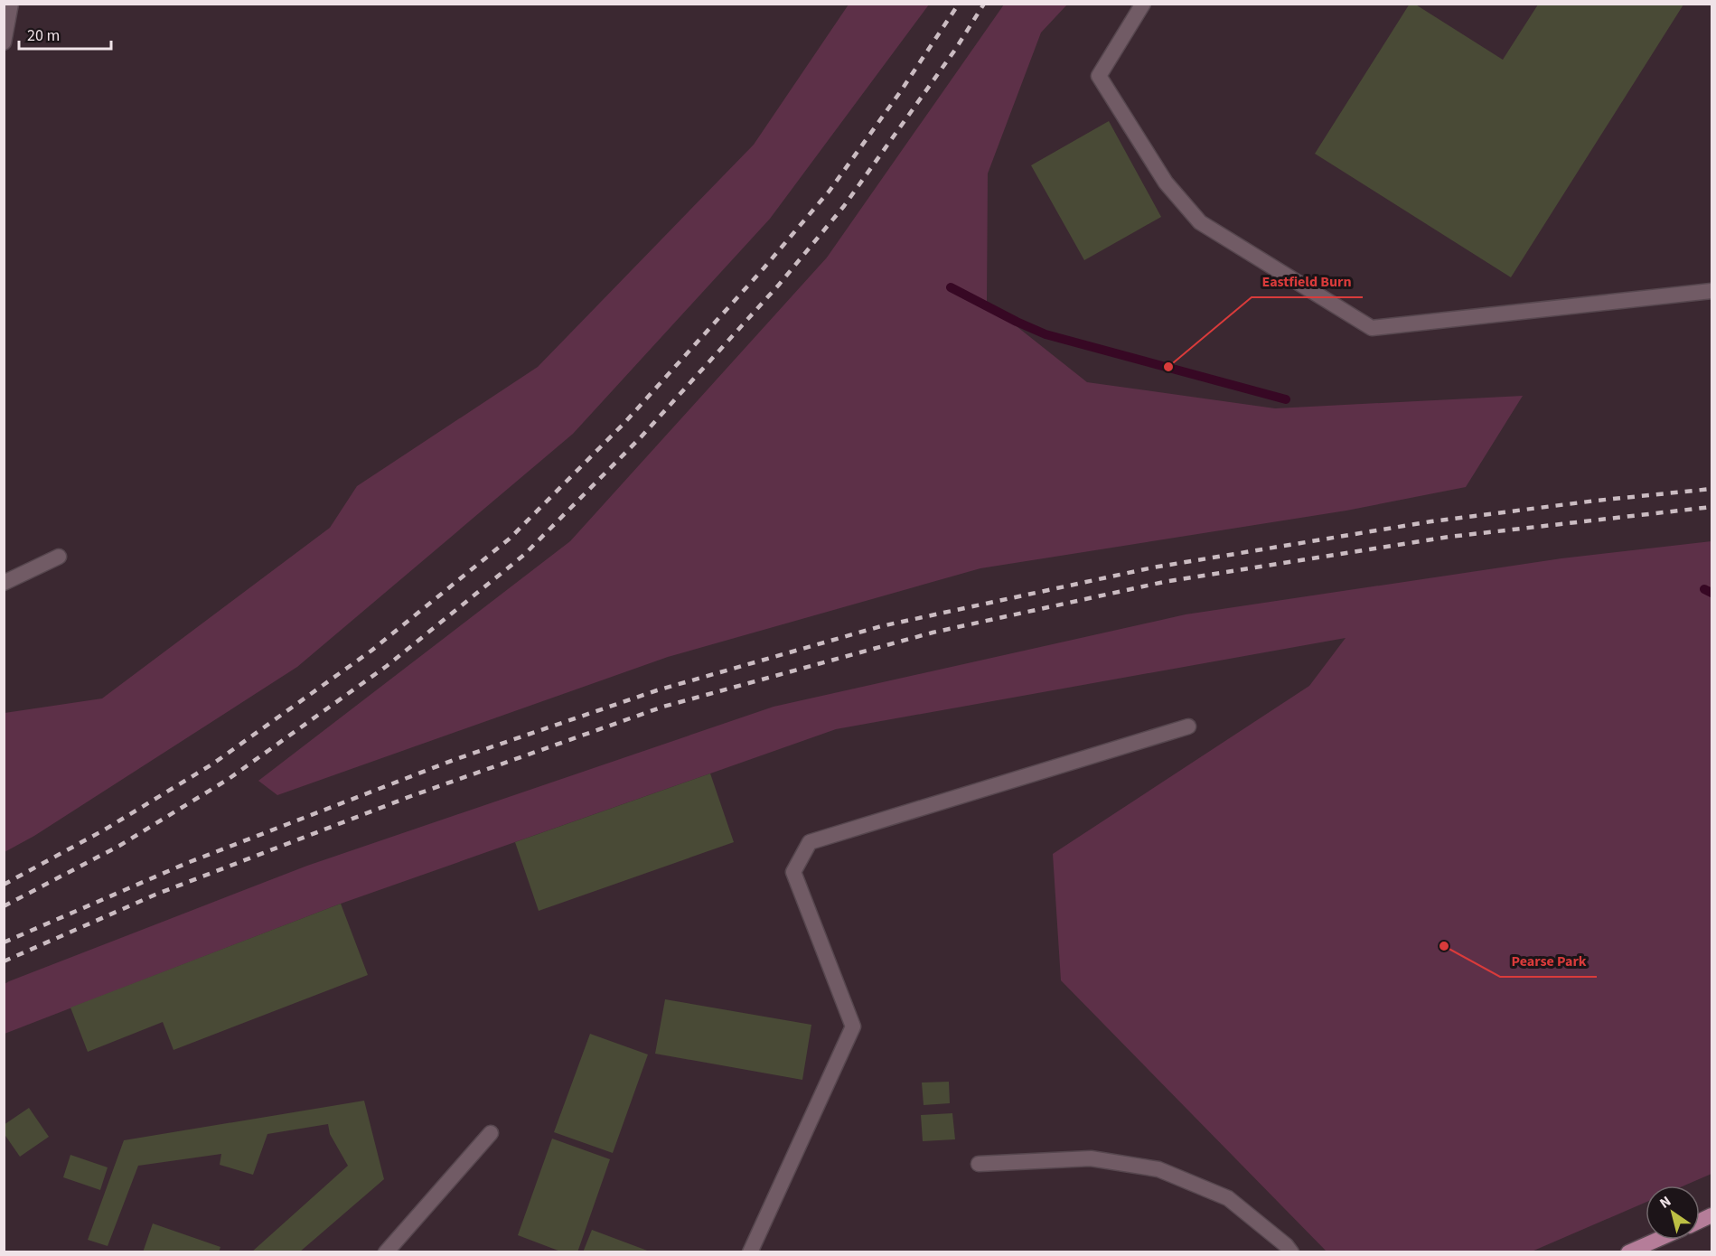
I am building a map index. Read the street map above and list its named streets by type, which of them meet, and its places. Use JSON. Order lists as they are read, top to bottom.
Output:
{
  "places": ["Eastfield Burn", "Pearse Park"],
  "scale_bar": "20 m",
  "north": "top left"
}
